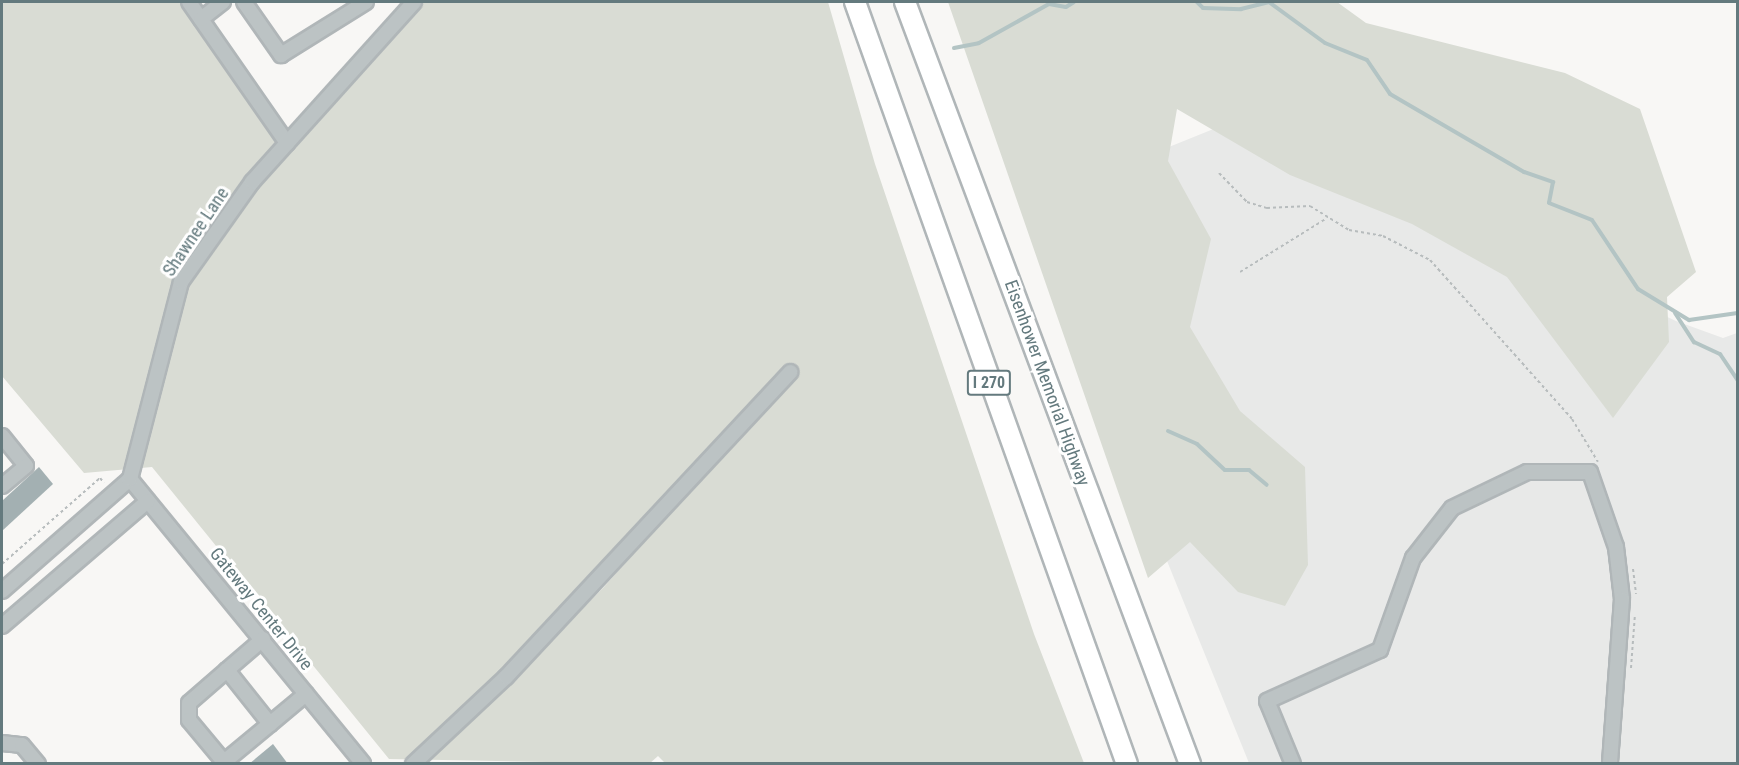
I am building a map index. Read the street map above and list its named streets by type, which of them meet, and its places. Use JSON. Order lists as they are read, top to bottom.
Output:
{
  "streets": {
    "highway": ["I 270", "Eisenhower Memorial Highway"],
    "street": ["Shawnee Lane", "Gateway Center Drive"]
  },
  "crossings": [
    ["Shawnee Lane", "Gateway Center Drive"]
  ]
}
